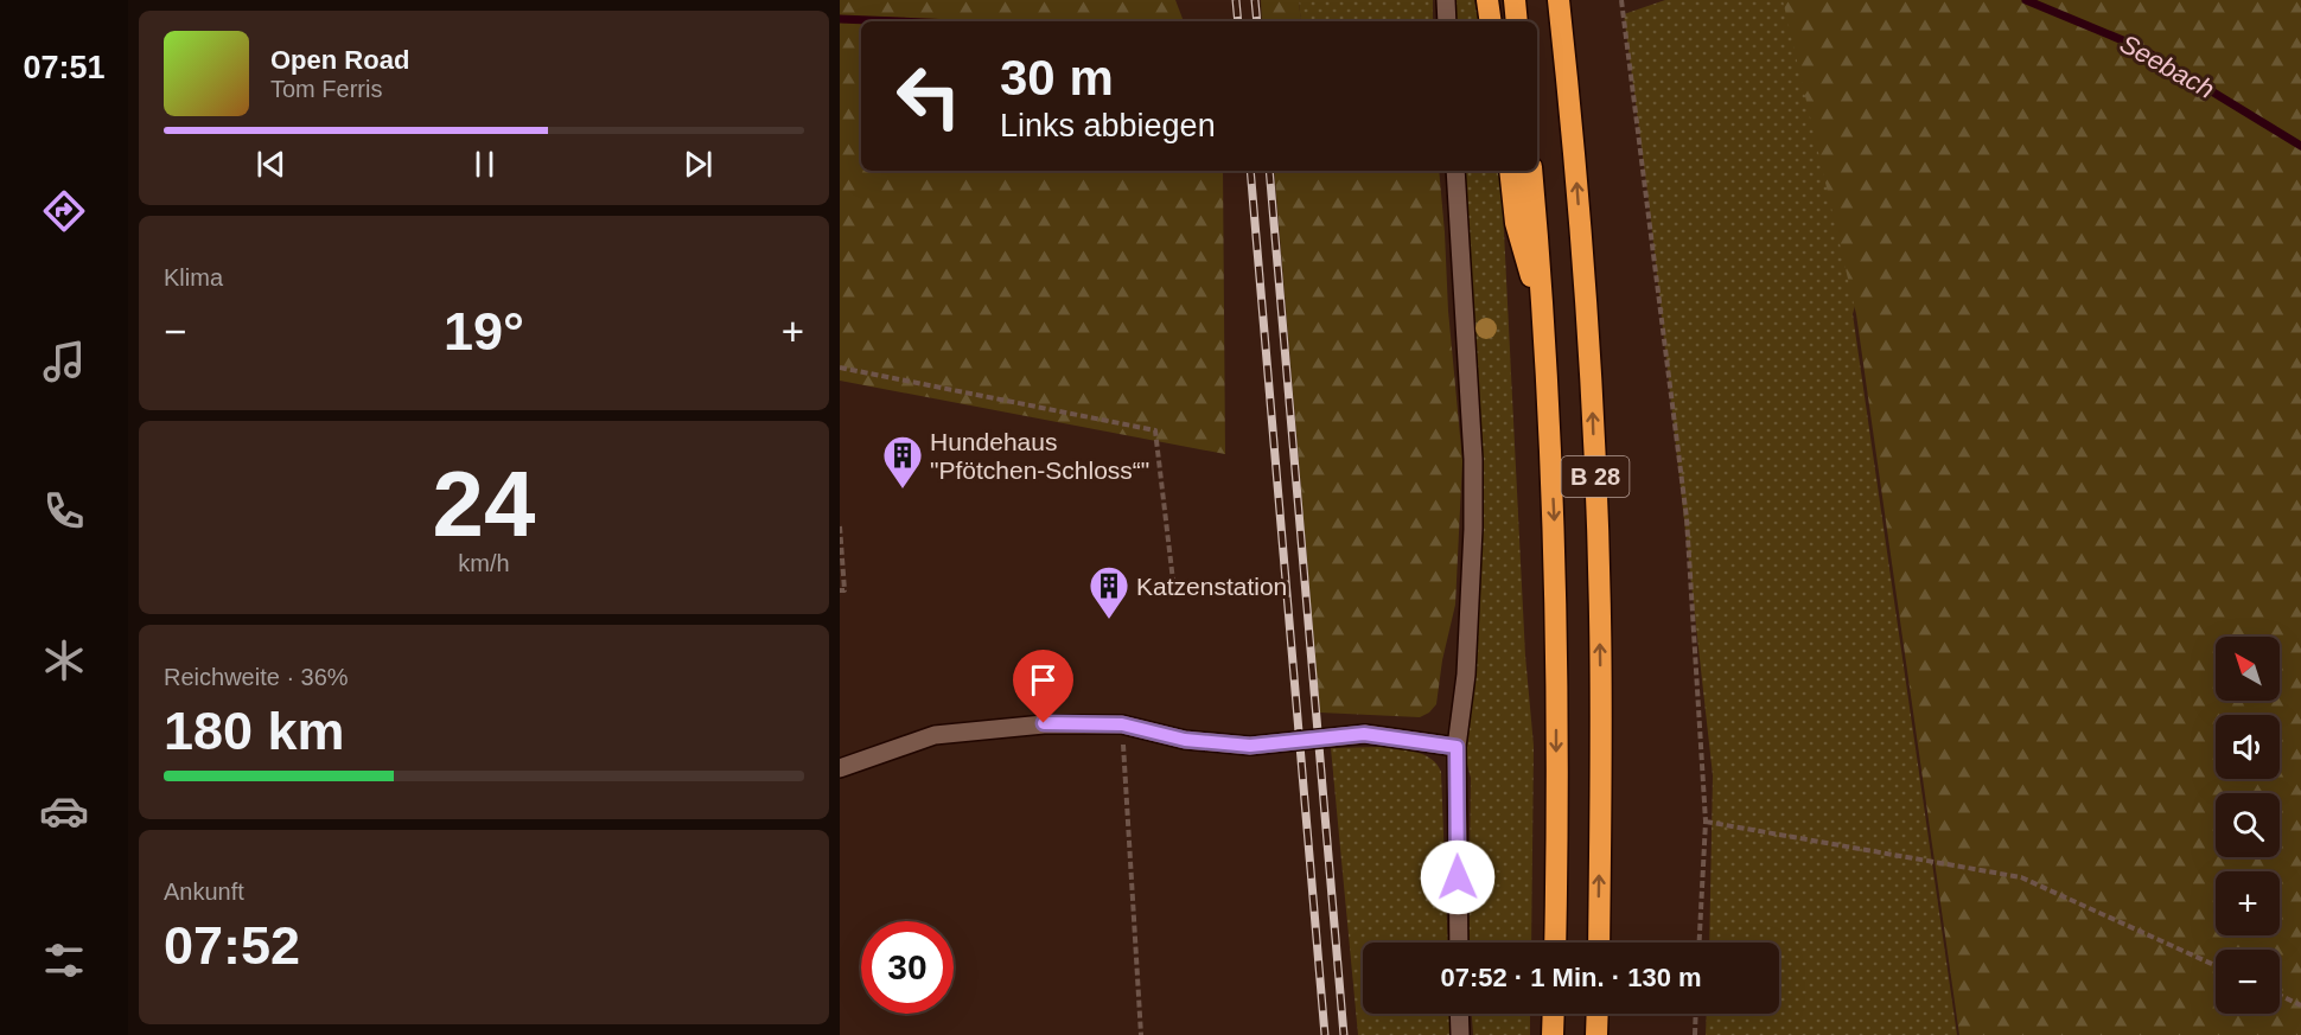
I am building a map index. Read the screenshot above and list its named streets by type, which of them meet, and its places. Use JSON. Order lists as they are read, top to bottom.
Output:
{
  "streets": {
    "highway": ["B 28"]
  },
  "water": ["Seebach"],
  "places": {
    "building": ["Hundehaus \"Pfötchen-Schloss“\"", "Katzenstation"]
  },
  "north": "top left",
  "page": {
    "tabs": "07:51",
    "turn": ["30 m", "Links abbiegen"],
    "song": ["Open Road", "Tom Ferris"],
    "tile": [
      "Klima",
      ["24", "km/h"],
      ["Reichweite · 36%", "180 km"],
      ["Ankunft", "07:52"]
    ],
    "heat": ["−", "19°", "+"],
    "map_buttons": ["+", "−"],
    "limit": "30",
    "trip": "07:52 · 1 Min. · 130 m"
  }
}
